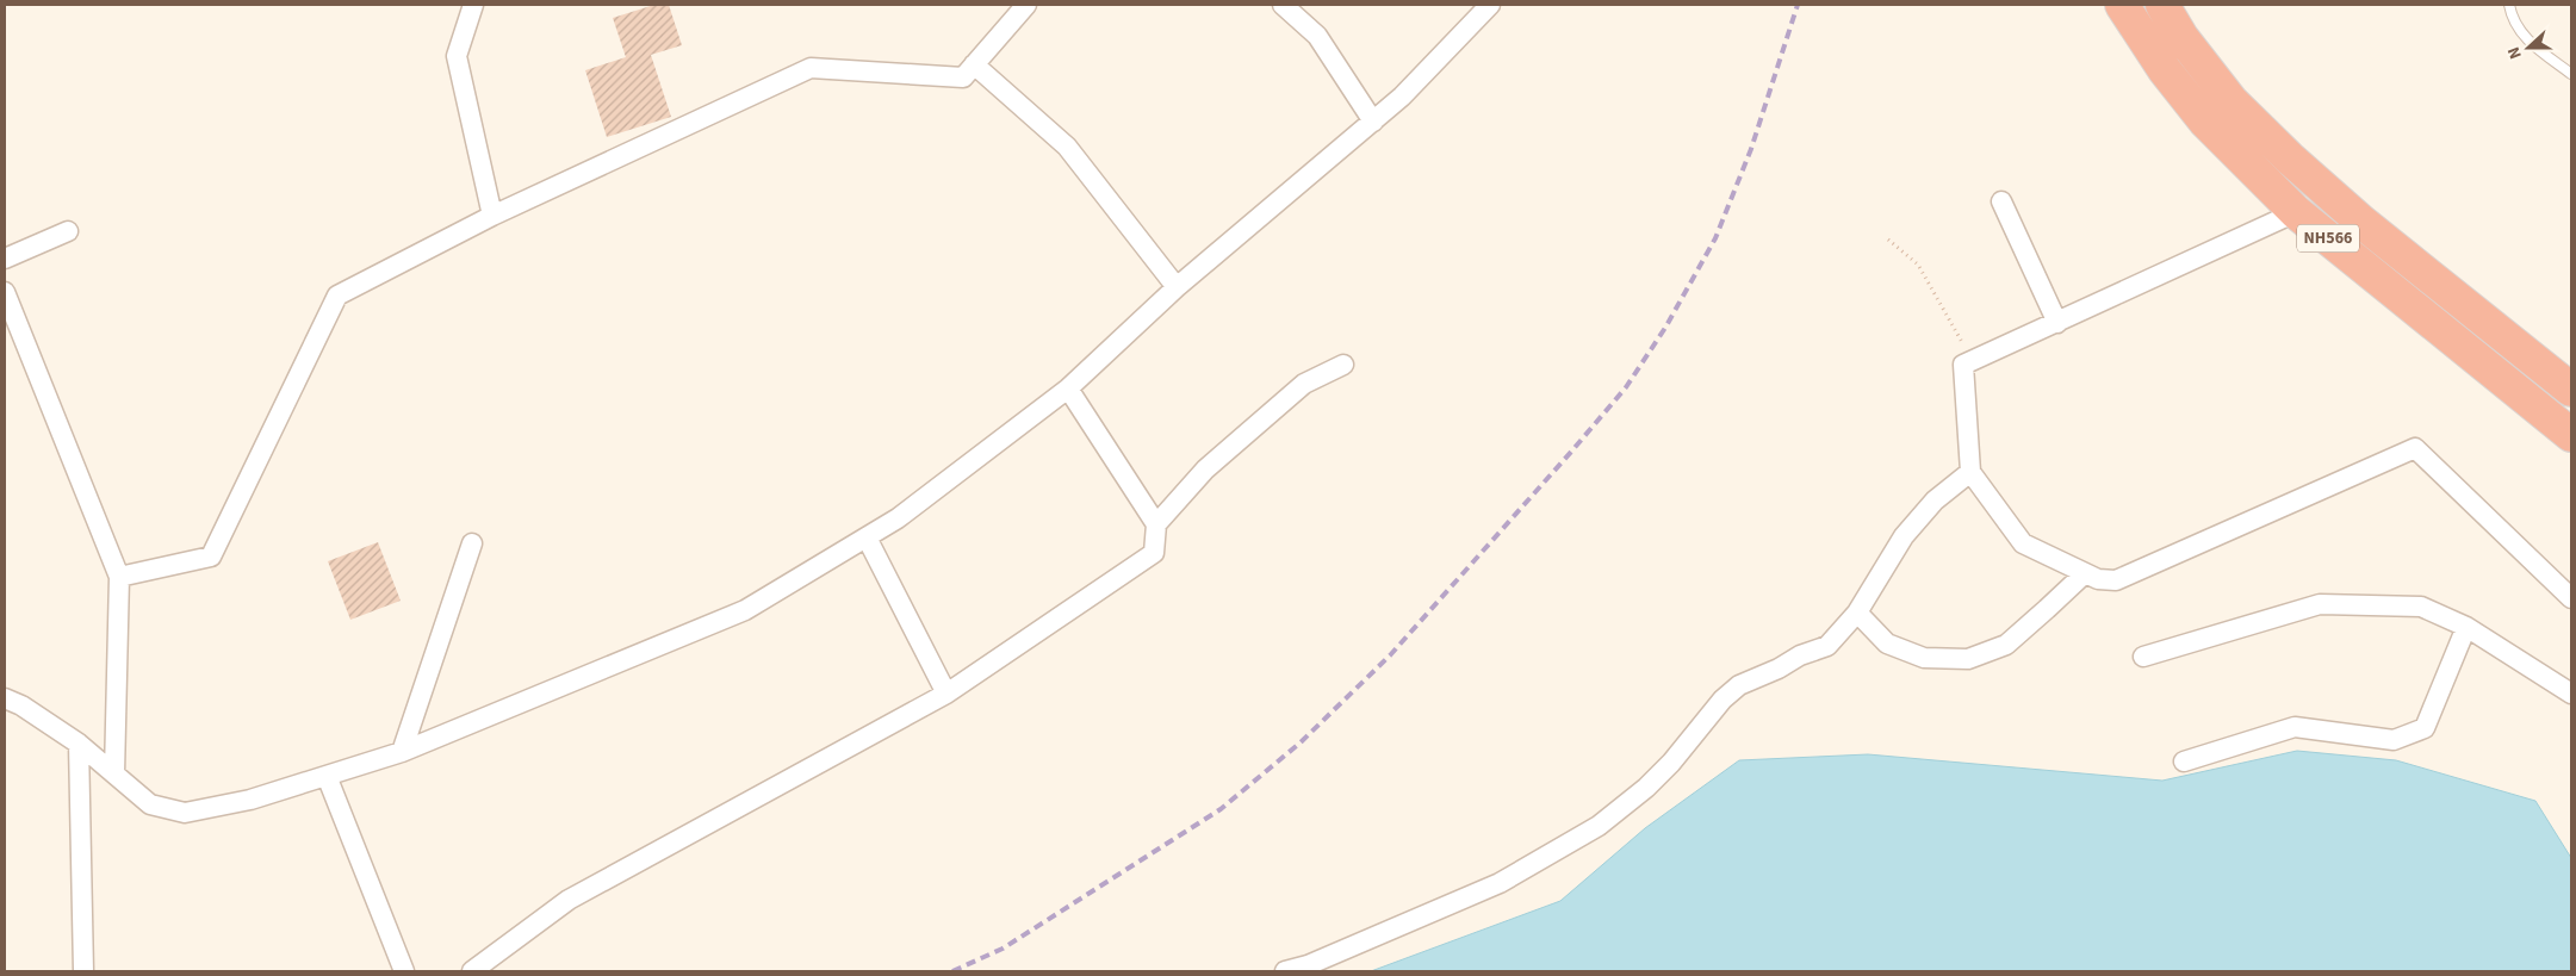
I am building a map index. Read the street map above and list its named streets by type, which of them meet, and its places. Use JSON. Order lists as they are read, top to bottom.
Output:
{
  "streets": {
    "highway": ["NH566"]
  },
  "north": "left"
}
